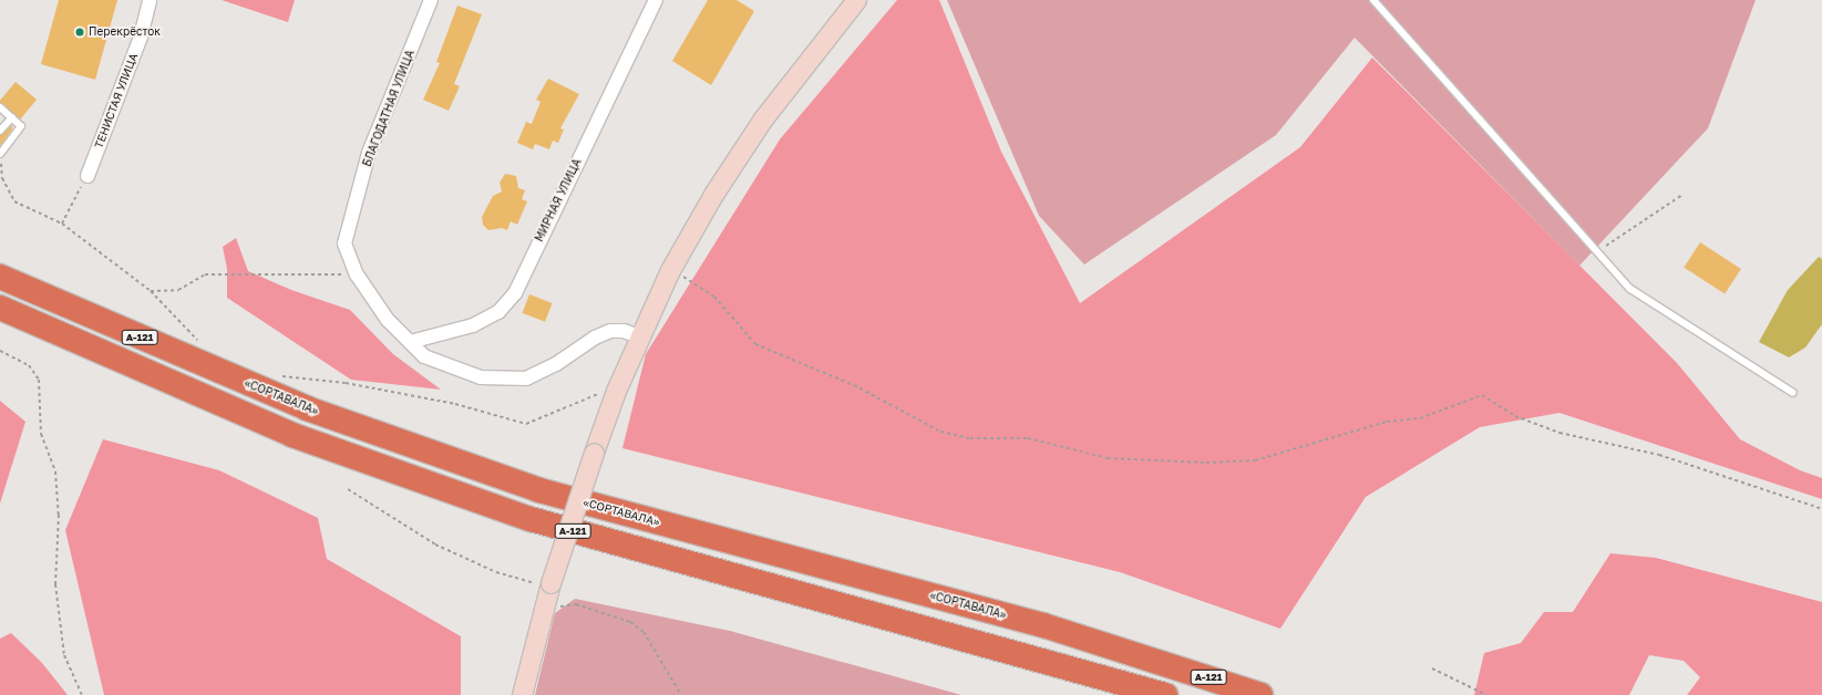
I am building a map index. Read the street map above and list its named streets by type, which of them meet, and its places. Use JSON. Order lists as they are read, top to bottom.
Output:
{
  "streets": {
    "highway": ["А-121", "«СОРТАВАЛА»"],
    "street": ["ТЕНИСТАЯ УЛИЦА", "БЛАГОДАТНАЯ УЛИЦА", "МИРНАЯ УЛИЦА"]
  },
  "crossings": [
    ["БЛАГОДАТНАЯ УЛИЦА", "МИРНАЯ УЛИЦА"]
  ],
  "places": ["Перекрёсток"]
}
